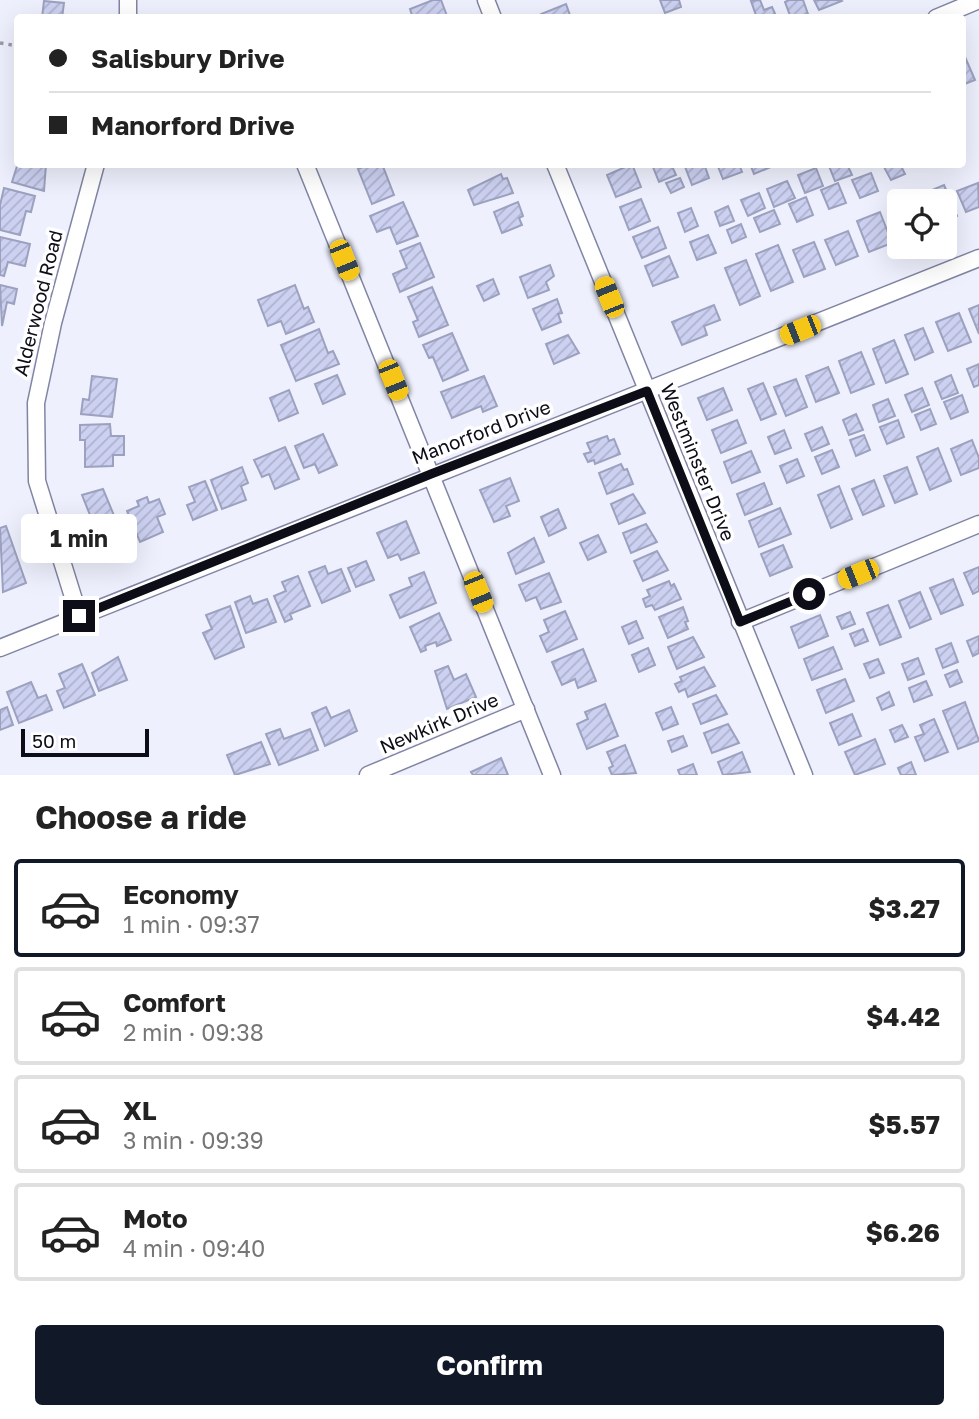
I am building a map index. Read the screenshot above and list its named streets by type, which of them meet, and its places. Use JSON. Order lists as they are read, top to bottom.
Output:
{
  "streets": {
    "street": [
      "Alderwood Road",
      "Manorford Drive",
      "Westminster Drive",
      "Newkirk Drive"
    ]
  },
  "crossings": [
    ["Alderwood Road", "Manorford Drive"],
    ["Manorford Drive", "Westminster Drive"]
  ],
  "scale_bar": "50 m",
  "page": {
    "banner": ["Salisbury Drive", "Manorford Drive"],
    "bubble": "1 min",
    "scale": "50 m",
    "heading": "Choose a ride",
    "list": [
      {
        "name": "Economy",
        "note": "1 min · 09:37",
        "value": "$3.27"
      },
      {
        "name": "Comfort",
        "note": "2 min · 09:38",
        "value": "$4.42"
      },
      {
        "name": "XL",
        "note": "3 min · 09:39",
        "value": "$5.57"
      },
      {
        "name": "Moto",
        "note": "4 min · 09:40",
        "value": "$6.26"
      }
    ],
    "buttons": "Confirm"
  }
}
